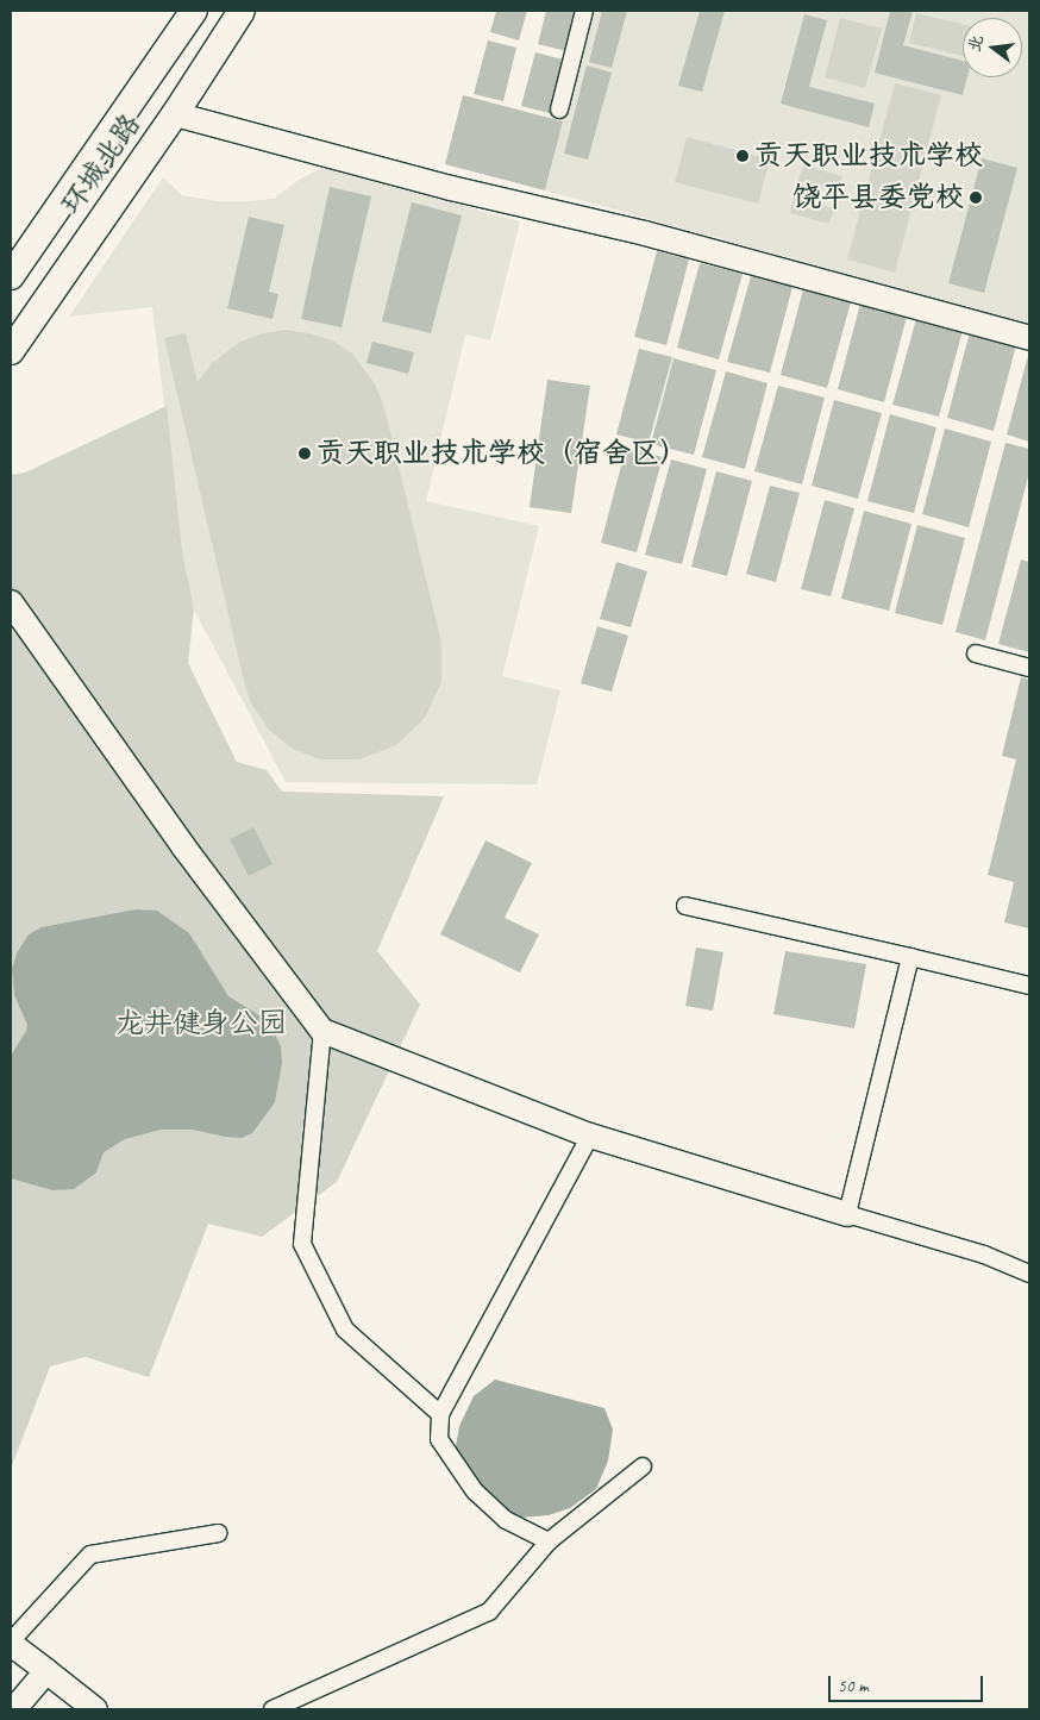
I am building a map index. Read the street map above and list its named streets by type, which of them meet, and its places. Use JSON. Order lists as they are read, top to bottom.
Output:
{
  "streets": {
    "main road": ["环城北路"]
  },
  "parks": ["龙井健身公园"],
  "places": ["贡天职业技术学校", "饶平县委党校", "贡天职业技术学校（宿舍区）"],
  "scale_bar": "50 m",
  "north": "left"
}
